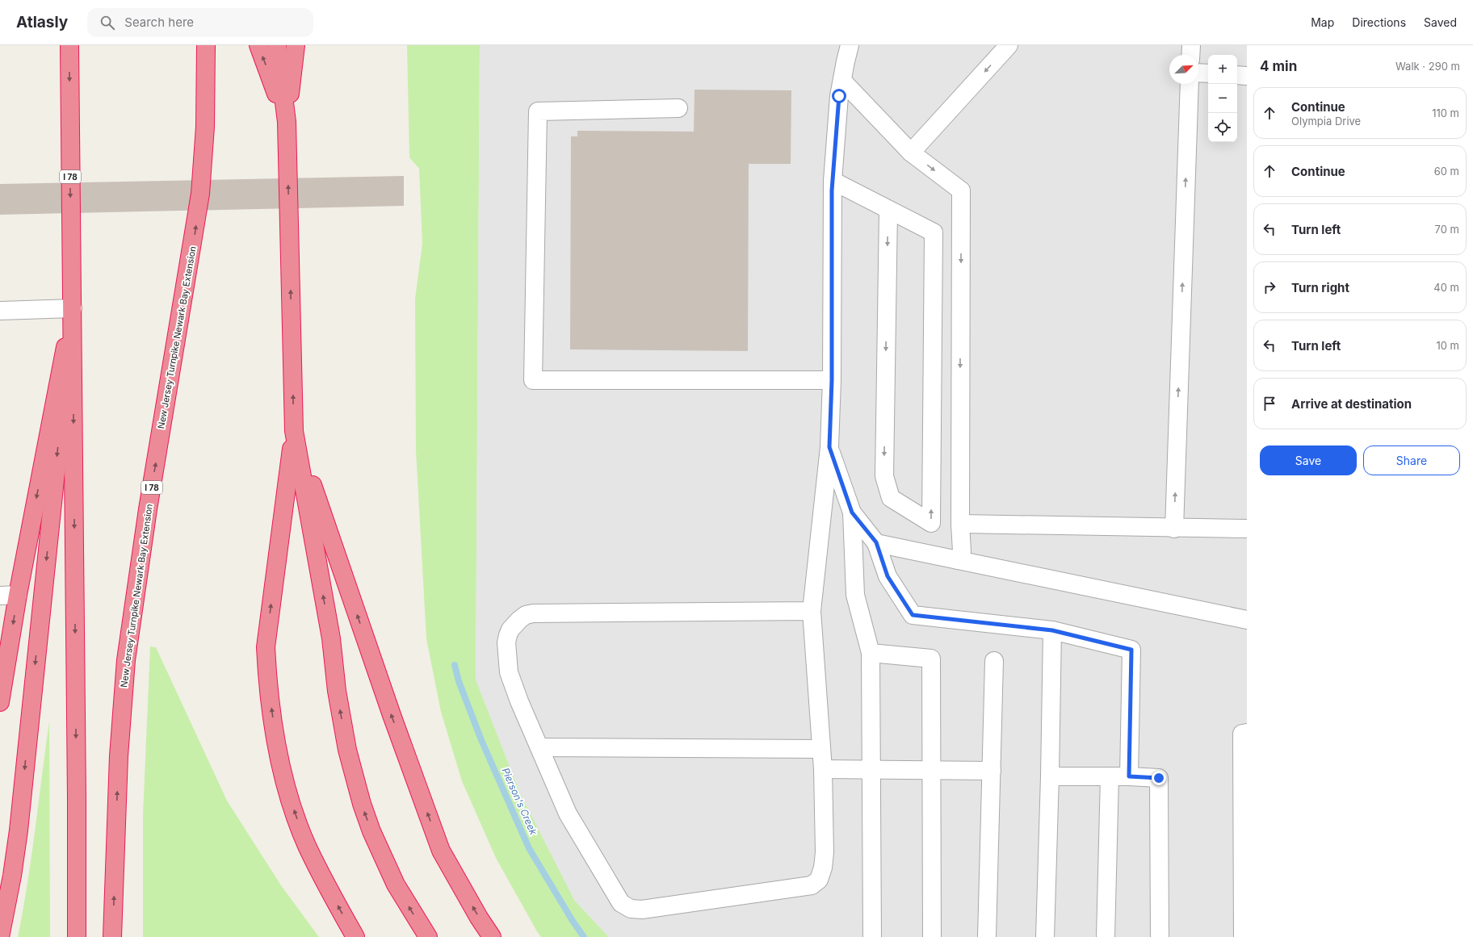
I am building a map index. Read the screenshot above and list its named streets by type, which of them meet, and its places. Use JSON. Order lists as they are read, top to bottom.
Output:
{
  "streets": {
    "highway": ["I 78", "New Jersey Turnpike Newark Bay Extension"]
  },
  "water": ["Pierson's Creek"],
  "north": "top right",
  "page": {
    "header": "Atlasly",
    "search": "Search here",
    "nav": ["Map", "Directions", "Saved"],
    "heading": ["4 min", "Walk · 290 m"],
    "map_buttons": ["+", "−"],
    "list": [
      ["Continue", "Olympia Drive", "110 m"],
      ["Continue", "60 m"],
      ["Turn left", "70 m"],
      ["Turn right", "40 m"],
      ["Turn left", "10 m"],
      "Arrive at destination"
    ],
    "buttons": ["Save", "Share"]
  }
}
